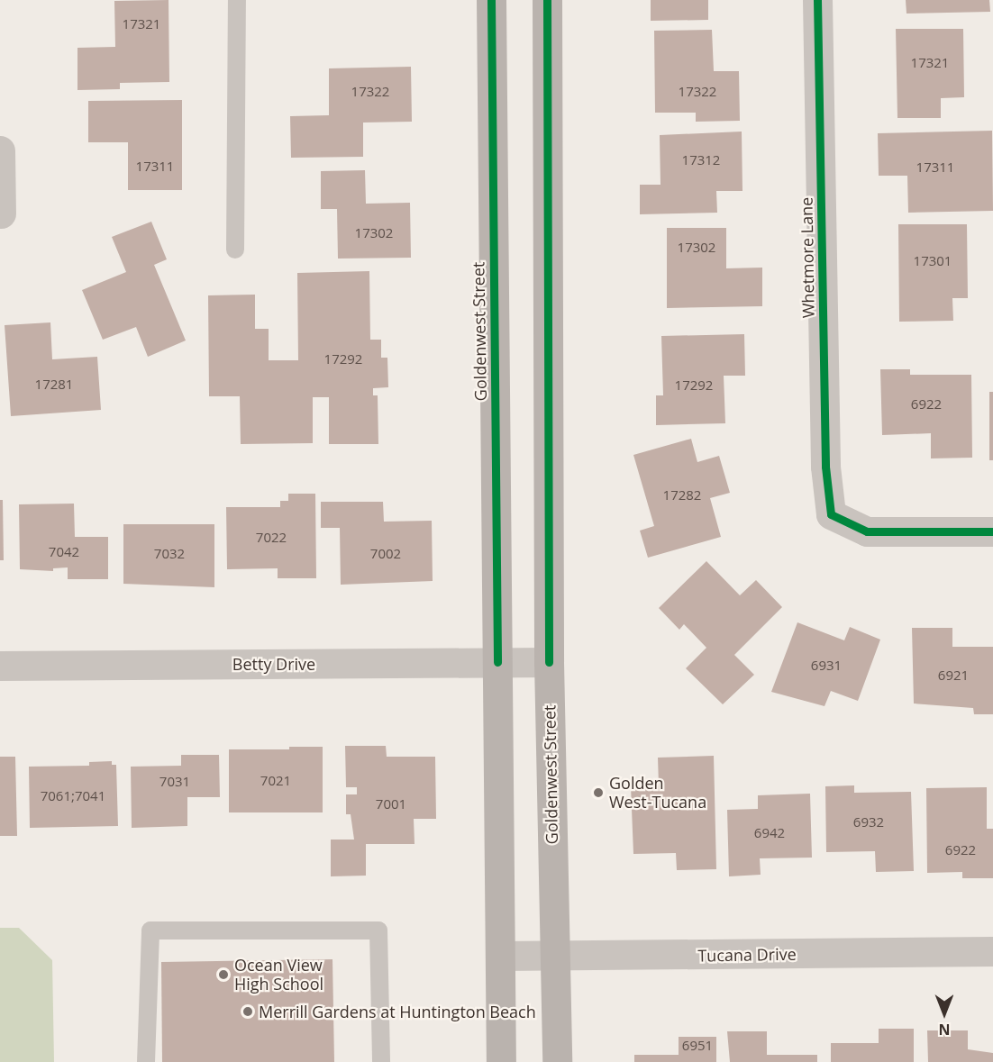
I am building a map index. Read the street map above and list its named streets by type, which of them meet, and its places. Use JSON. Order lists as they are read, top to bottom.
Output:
{
  "streets": {
    "main road": ["Goldenwest Street"],
    "street": ["Whetmore Lane", "Betty Drive", "Tucana Drive"]
  },
  "crossings": [
    ["Goldenwest Street", "Betty Drive"],
    ["Goldenwest Street", "Tucana Drive"]
  ],
  "places": ["Golden West-Tucana", "Ocean View High School", "Merrill Gardens at Huntington Beach"],
  "house_numbers": [
    "17321",
    "17321",
    "17322",
    "17322",
    "17312",
    "17311",
    "17311",
    "17302",
    "17302",
    "17301",
    "17292",
    "17281",
    "17292",
    "6922",
    "17282",
    "7022",
    "7042",
    "7032",
    "7002",
    "6931",
    "6921",
    "7021",
    "7031",
    "7061;7041",
    "7001",
    "6932",
    "6942",
    "6922",
    "6951"
  ],
  "north": "bottom"
}
